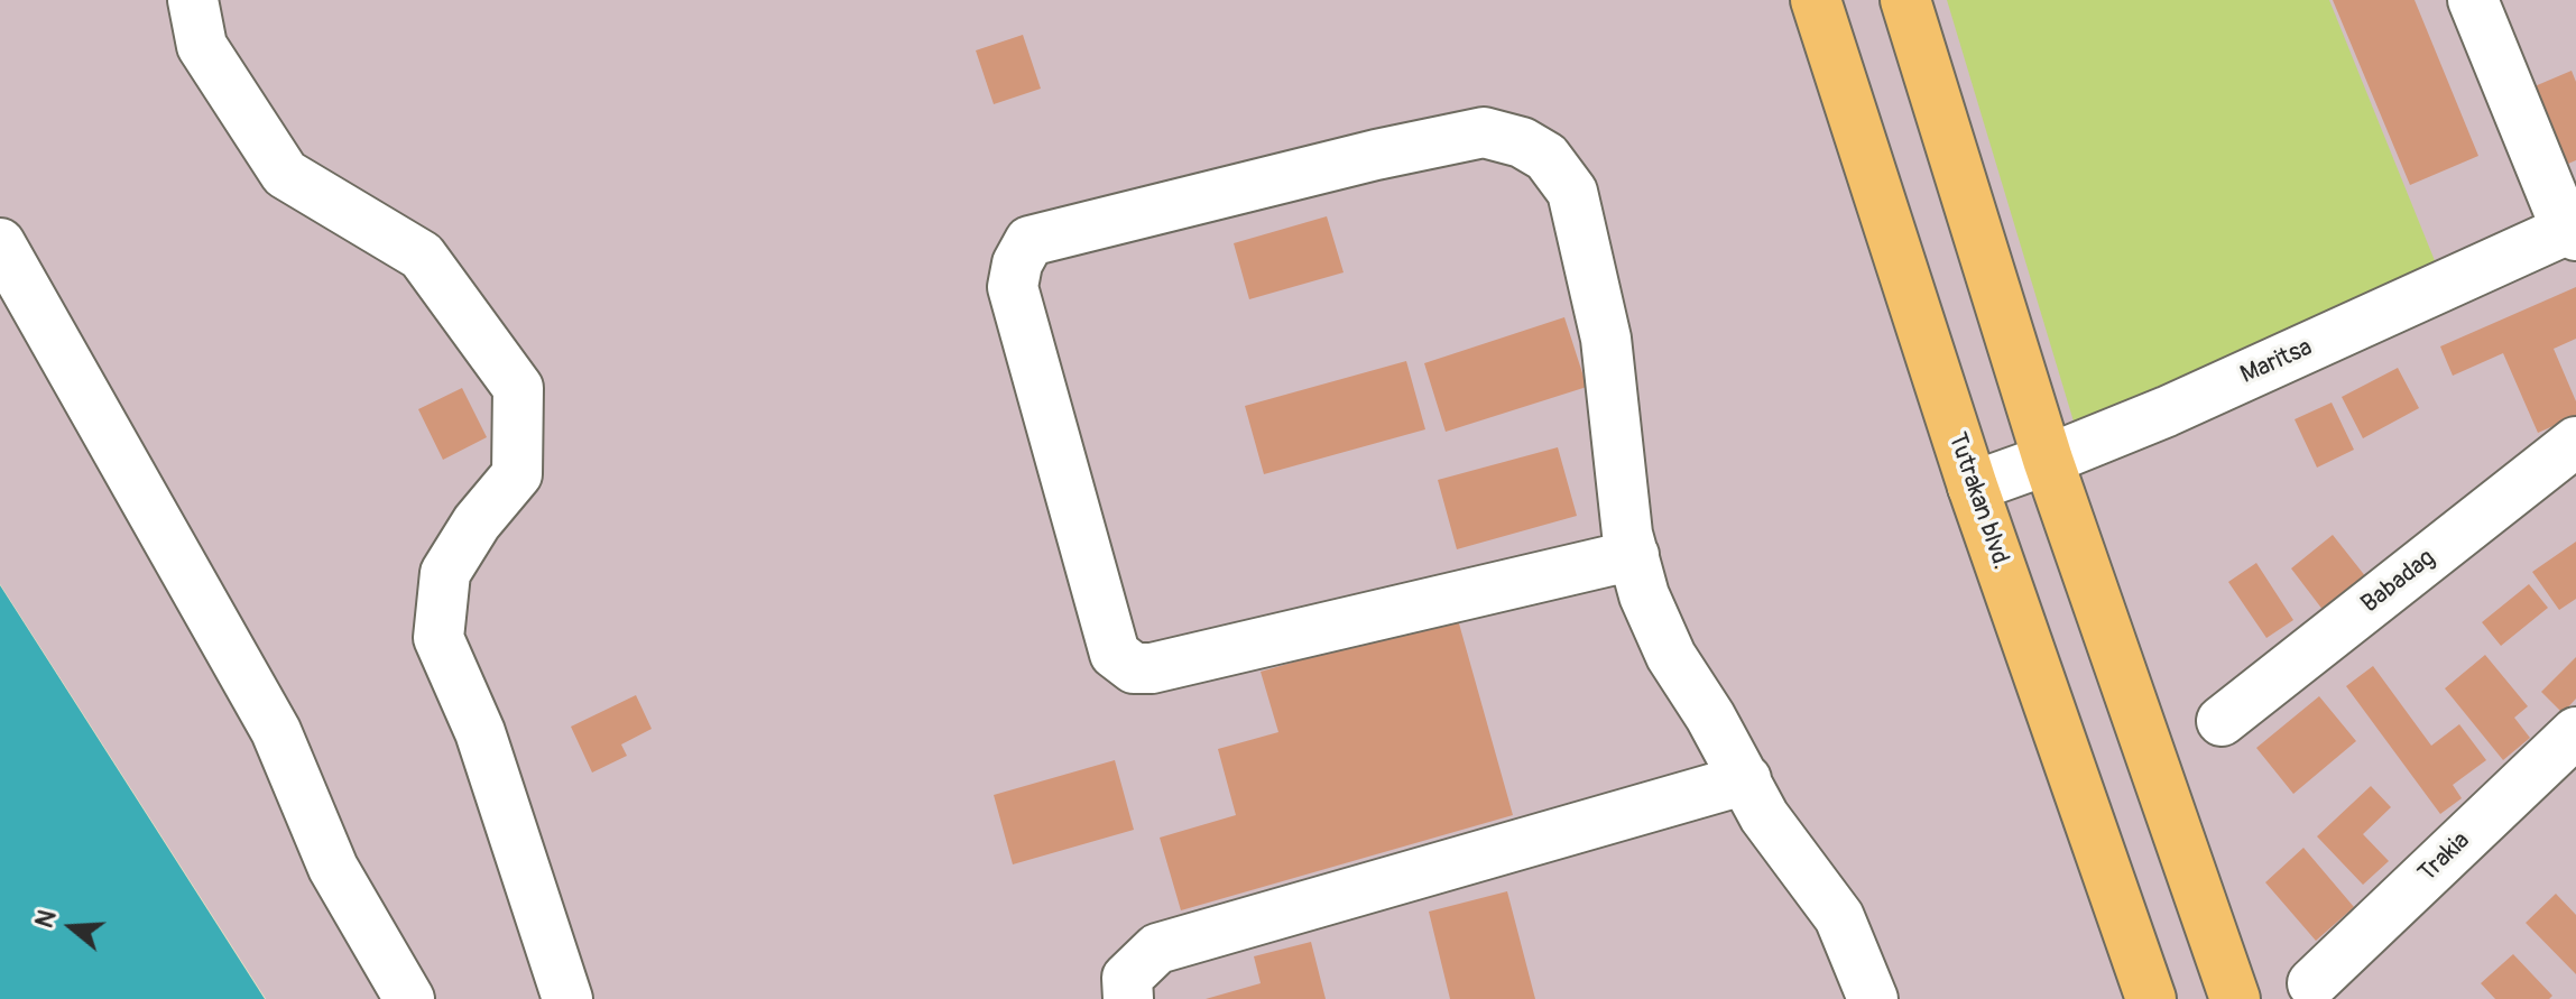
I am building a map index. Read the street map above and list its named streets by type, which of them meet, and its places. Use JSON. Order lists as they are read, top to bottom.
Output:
{
  "streets": {
    "main road": ["Tutrakan blvd."],
    "street": ["Maritsa", "Babadag", "Trakia"]
  },
  "crossings": [
    ["Maritsa", "Tutrakan blvd."]
  ],
  "north": "left"
}
